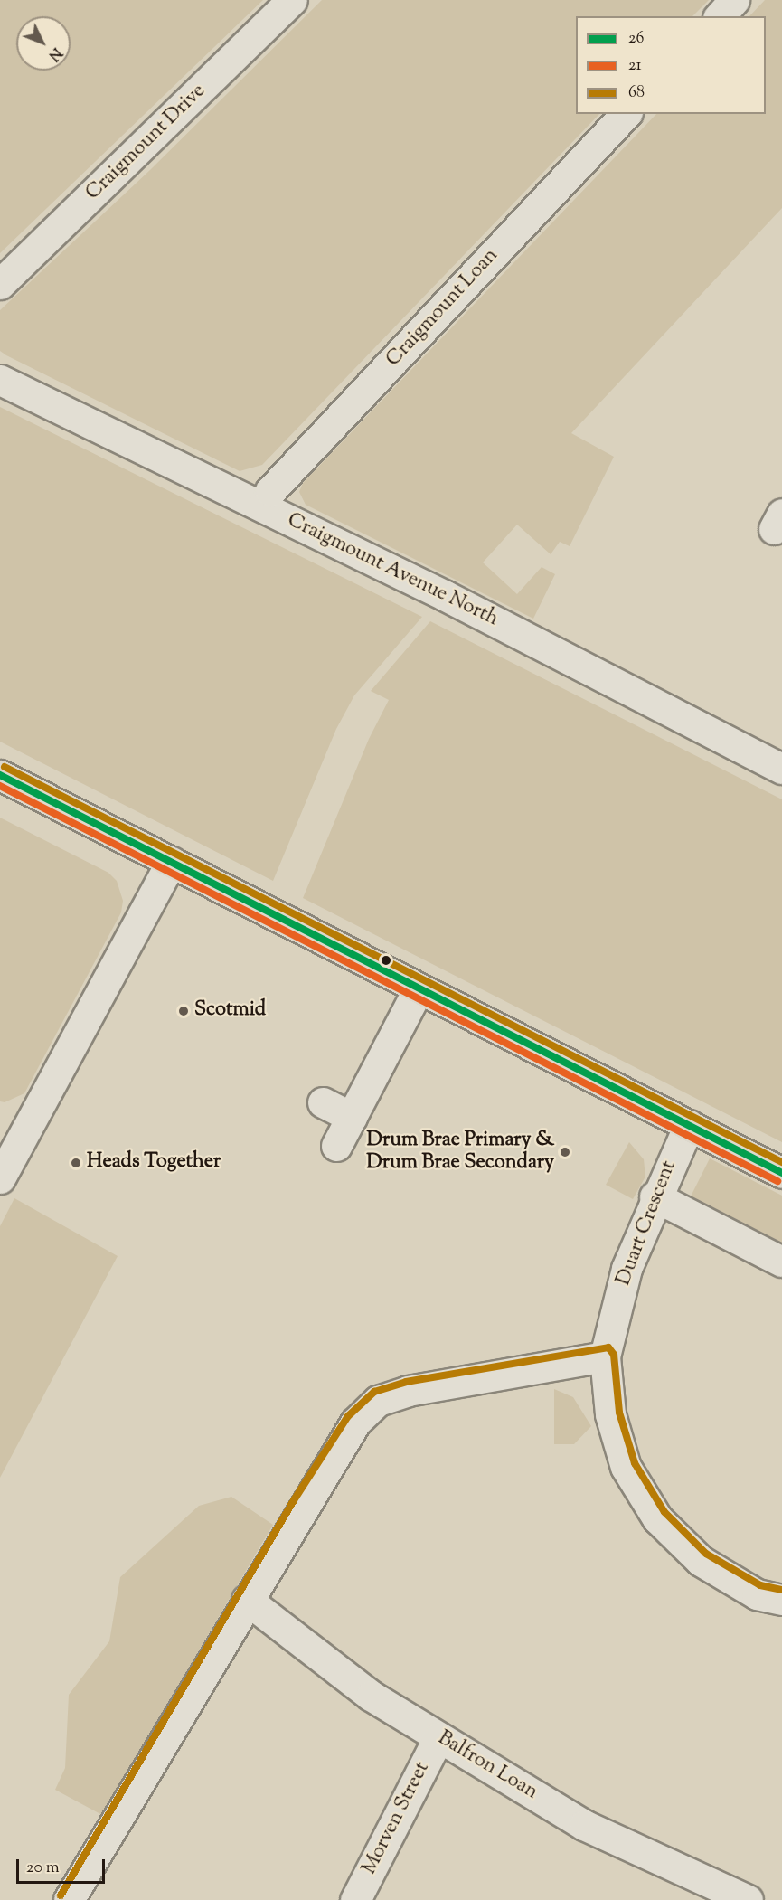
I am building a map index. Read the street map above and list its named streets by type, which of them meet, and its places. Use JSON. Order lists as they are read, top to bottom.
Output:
{
  "streets": {
    "street": [
      "Craigmount Drive",
      "Craigmount Loan",
      "Craigmount Avenue North",
      "Duart Crescent",
      "Balfron Loan",
      "Morven Street"
    ]
  },
  "crossings": [
    ["Craigmount Loan", "Craigmount Avenue North"],
    ["Balfron Loan", "Morven Street"]
  ],
  "places": ["Scotmid", "Drum Brae Primary & Drum Brae Secondary", "Heads Together"],
  "lines": ["transit line 68", "transit line 26", "transit line 21"],
  "legend": ["26", "21", "68"],
  "scale_bar": "20 m",
  "north": "bottom right"
}
